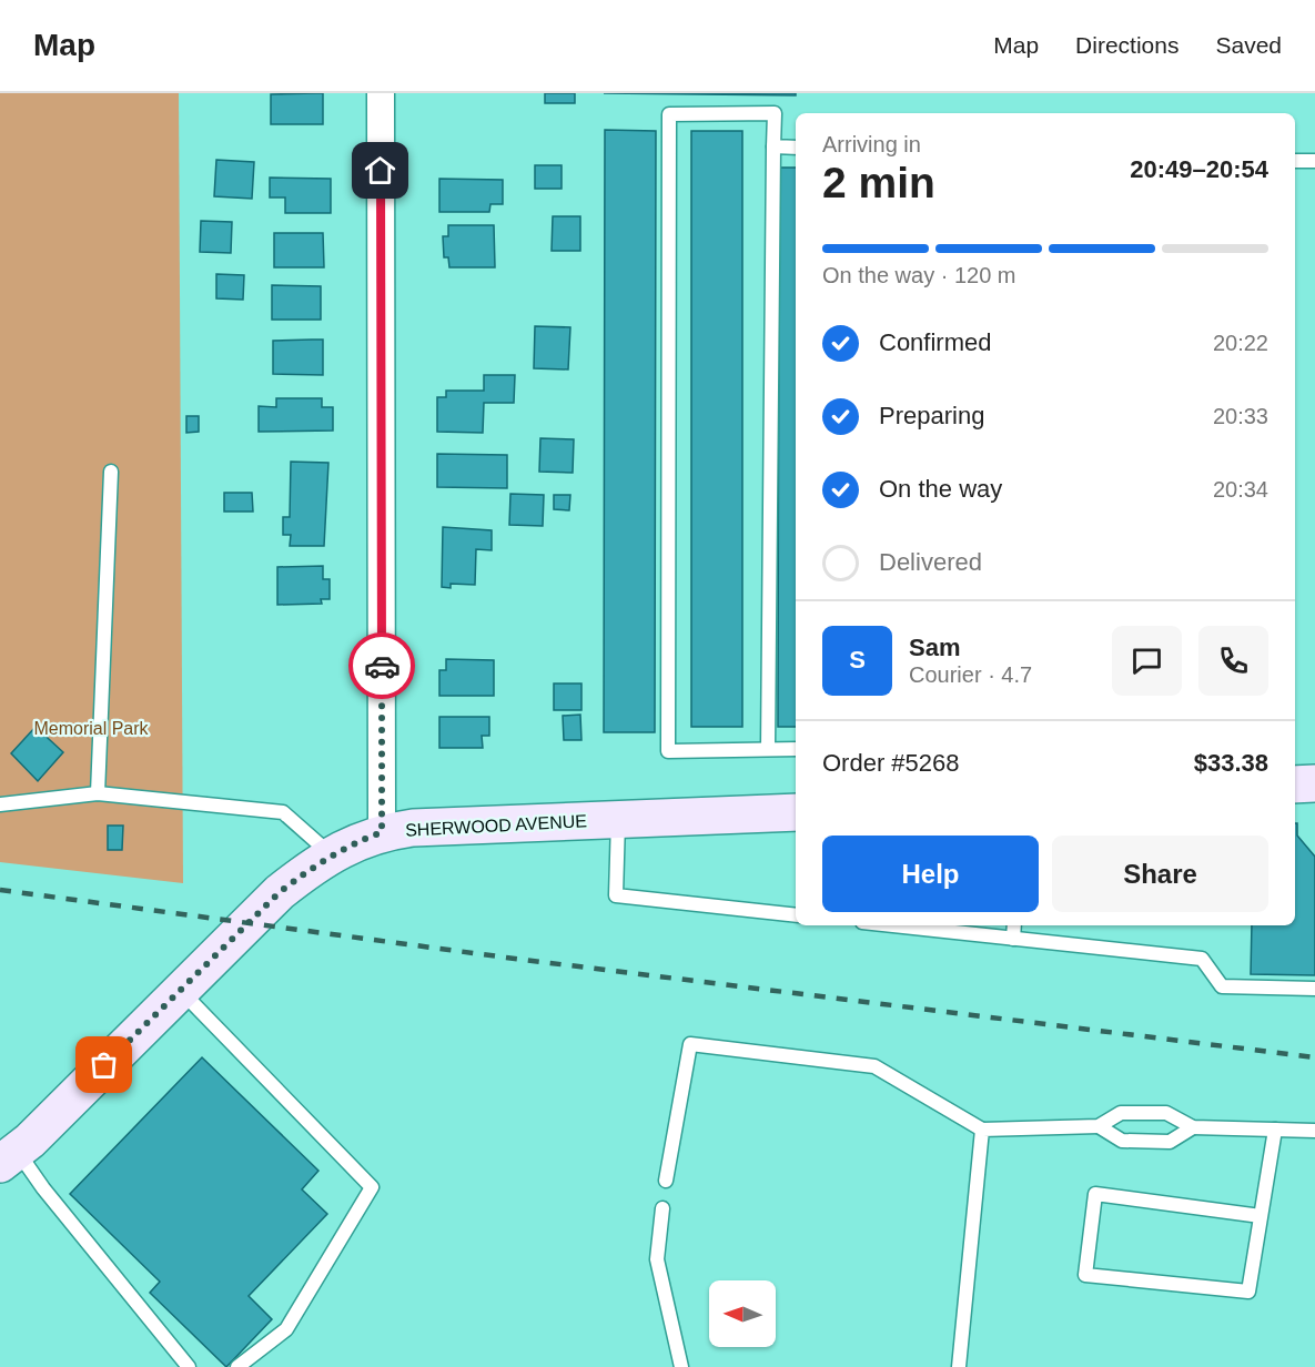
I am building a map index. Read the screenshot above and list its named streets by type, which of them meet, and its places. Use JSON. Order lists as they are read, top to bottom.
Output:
{
  "streets": {
    "street": ["SHERWOOD AVENUE"]
  },
  "parks": ["Memorial Park"],
  "north": "left",
  "page": {
    "header": "Map",
    "nav": ["Map", "Directions", "Saved"],
    "heading": ["2 min", "Arriving in", "20:49–20:54"],
    "panel": [
      "Sam",
      "Courier · 4.7",
      "Order #5268",
      "$33.38"
    ],
    "bar": "On the way · 120 m",
    "list": [
      ["Confirmed", "20:22"],
      ["Preparing", "20:33"],
      ["On the way", "20:34"],
      "Delivered"
    ],
    "round": "S",
    "buttons": ["Help", "Share"]
  }
}
